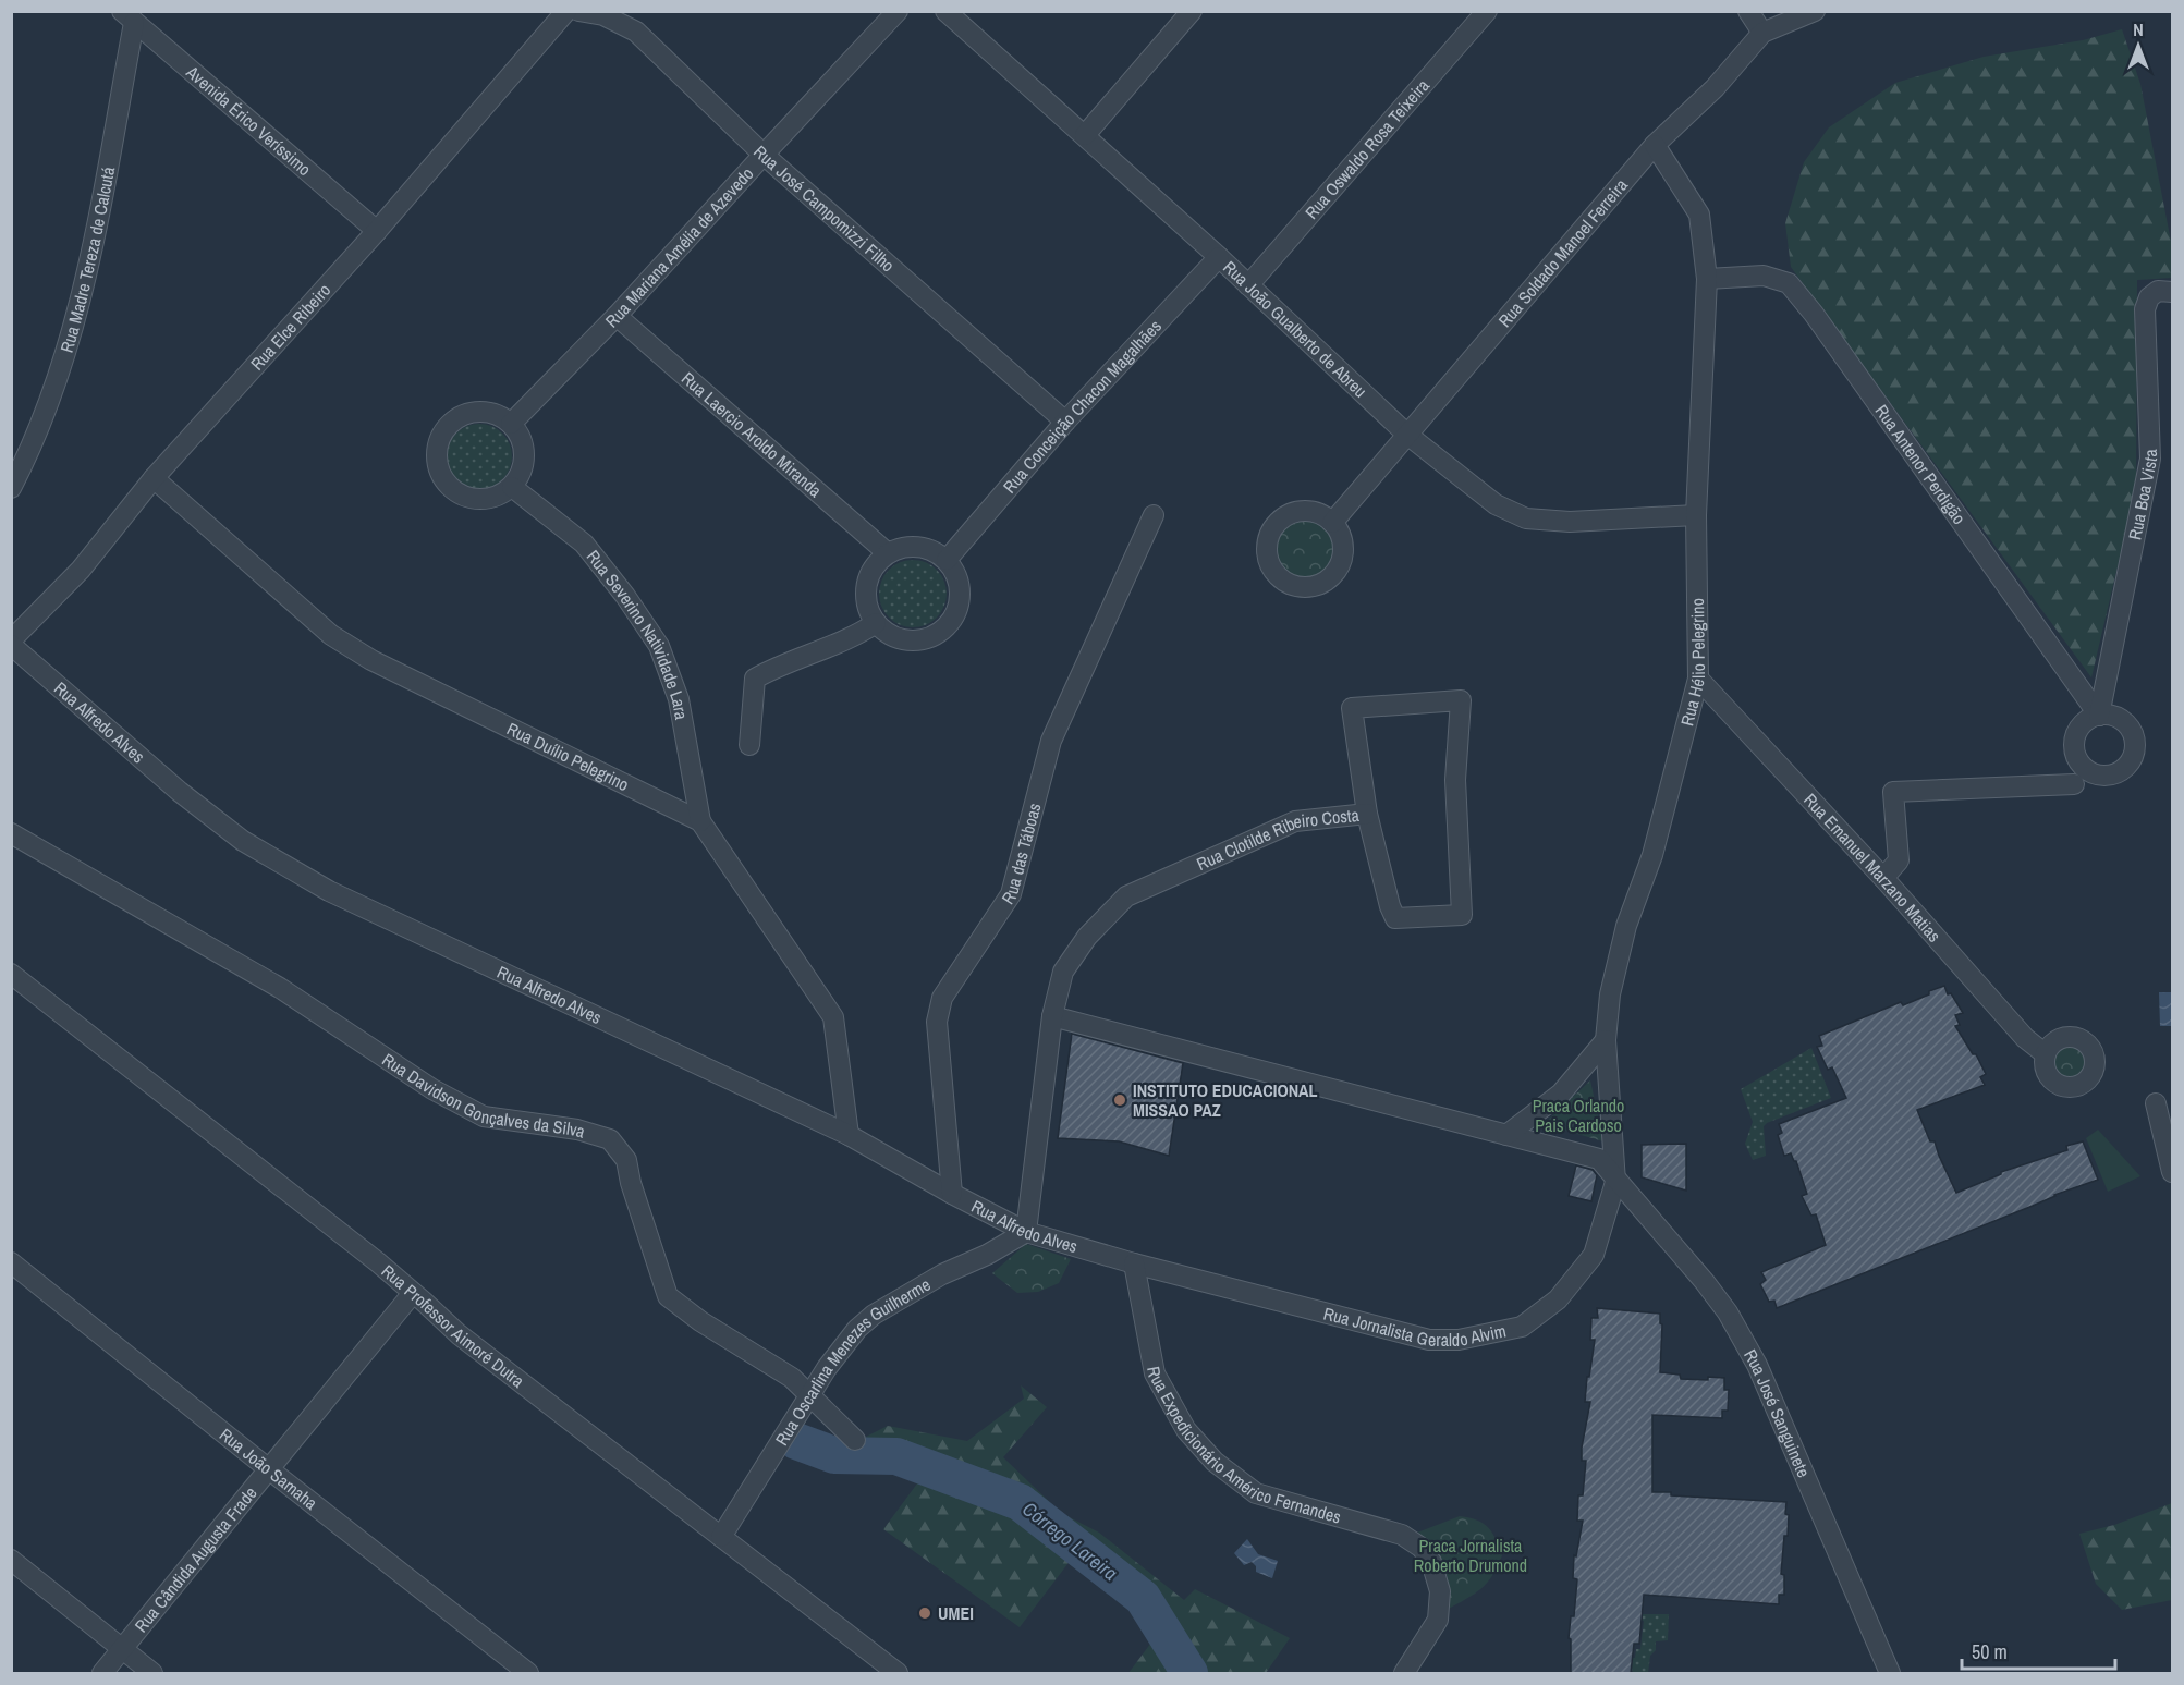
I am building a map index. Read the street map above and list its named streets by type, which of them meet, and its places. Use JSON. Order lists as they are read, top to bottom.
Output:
{
  "streets": {
    "street": [
      "Avenida Érico Veríssimo",
      "Rua Oswaldo Rosa Teixeira",
      "Rua José Campomizzi Filho",
      "Rua Mariana Amélia de Azevedo",
      "Rua Soldado Manoel Ferreira",
      "Rua Madre Tereza de Calcutá",
      "Rua Elce Ribeiro",
      "Rua João Gualberto de Abreu",
      "Rua Conceição Chacon Magalhães",
      "Rua Laercio Aroldo Miranda",
      "Rua Antenor Perdigão",
      "Rua Boa Vista",
      "Rua Severino Natividade Lara",
      "Rua Hélio Pelegrino",
      "Rua Alfredo Alves",
      "Rua Duílio Pelegrino",
      "Rua Clotilde Ribeiro Costa",
      "Rua das Táboas",
      "Rua Emanuel Marzano Matias",
      "Rua Davidson Gonçalves da Silva",
      "Rua Jornalista Geraldo Alvim",
      "Rua Professor Aimoré Dutra",
      "Rua Oscarlina Menezes Guilherme",
      "Rua José Sanguinete",
      "Rua Expedicionário Américo Fernandes",
      "Rua João Samaha",
      "Rua Cândida Augusta Frade"
    ]
  },
  "crossings": [
    ["Avenida Érico Veríssimo", "Rua Madre Tereza de Calcutá"],
    ["Avenida Érico Veríssimo", "Rua Elce Ribeiro"],
    ["Rua Oswaldo Rosa Teixeira", "Rua João Gualberto de Abreu"],
    ["Rua José Campomizzi Filho", "Rua Mariana Amélia de Azevedo"],
    ["Rua José Campomizzi Filho", "Rua Conceição Chacon Magalhães"],
    ["Rua Mariana Amélia de Azevedo", "Rua Laercio Aroldo Miranda"],
    ["Rua Mariana Amélia de Azevedo", "Rua Severino Natividade Lara"],
    ["Rua Soldado Manoel Ferreira", "Rua João Gualberto de Abreu"],
    ["Rua Soldado Manoel Ferreira", "Rua Hélio Pelegrino"],
    ["Rua Elce Ribeiro", "Rua Alfredo Alves"],
    ["Rua Elce Ribeiro", "Rua Duílio Pelegrino"],
    ["Rua João Gualberto de Abreu", "Rua Conceição Chacon Magalhães"],
    ["Rua João Gualberto de Abreu", "Rua Hélio Pelegrino"],
    ["Rua Conceição Chacon Magalhães", "Rua Laercio Aroldo Miranda"],
    ["Rua Antenor Perdigão", "Rua Boa Vista"],
    ["Rua Antenor Perdigão", "Rua Hélio Pelegrino"],
    ["Rua Severino Natividade Lara", "Rua Duílio Pelegrino"],
    ["Rua Hélio Pelegrino", "Rua Emanuel Marzano Matias"],
    ["Rua Hélio Pelegrino", "Rua Jornalista Geraldo Alvim"],
    ["Rua Hélio Pelegrino", "Rua José Sanguinete"],
    ["Rua Alfredo Alves", "Rua Duílio Pelegrino"],
    ["Rua Alfredo Alves", "Rua Clotilde Ribeiro Costa"],
    ["Rua Alfredo Alves", "Rua das Táboas"],
    ["Rua Alfredo Alves", "Rua Jornalista Geraldo Alvim"],
    ["Rua Alfredo Alves", "Rua Oscarlina Menezes Guilherme"],
    ["Rua Alfredo Alves", "Rua Expedicionário Américo Fernandes"],
    ["Rua Clotilde Ribeiro Costa", "Rua Oscarlina Menezes Guilherme"],
    ["Rua Clotilde Ribeiro Costa", "Rua José Sanguinete"],
    ["Rua Davidson Gonçalves da Silva", "Rua Oscarlina Menezes Guilherme"],
    ["Rua Jornalista Geraldo Alvim", "Rua José Sanguinete"],
    ["Rua Jornalista Geraldo Alvim", "Rua Expedicionário Américo Fernandes"],
    ["Rua Professor Aimoré Dutra", "Rua Oscarlina Menezes Guilherme"],
    ["Rua Professor Aimoré Dutra", "Rua Cândida Augusta Frade"],
    ["Rua João Samaha", "Rua Cândida Augusta Frade"]
  ],
  "water": ["Córrego Lareira"],
  "parks": ["Praca Orlando Pais Cardoso", "Praca Jornalista Roberto Drumond"],
  "places": ["INSTITUTO EDUCACIONAL MISSAO PAZ", "UMEI"],
  "scale_bar": "50 m",
  "north": "top"
}
